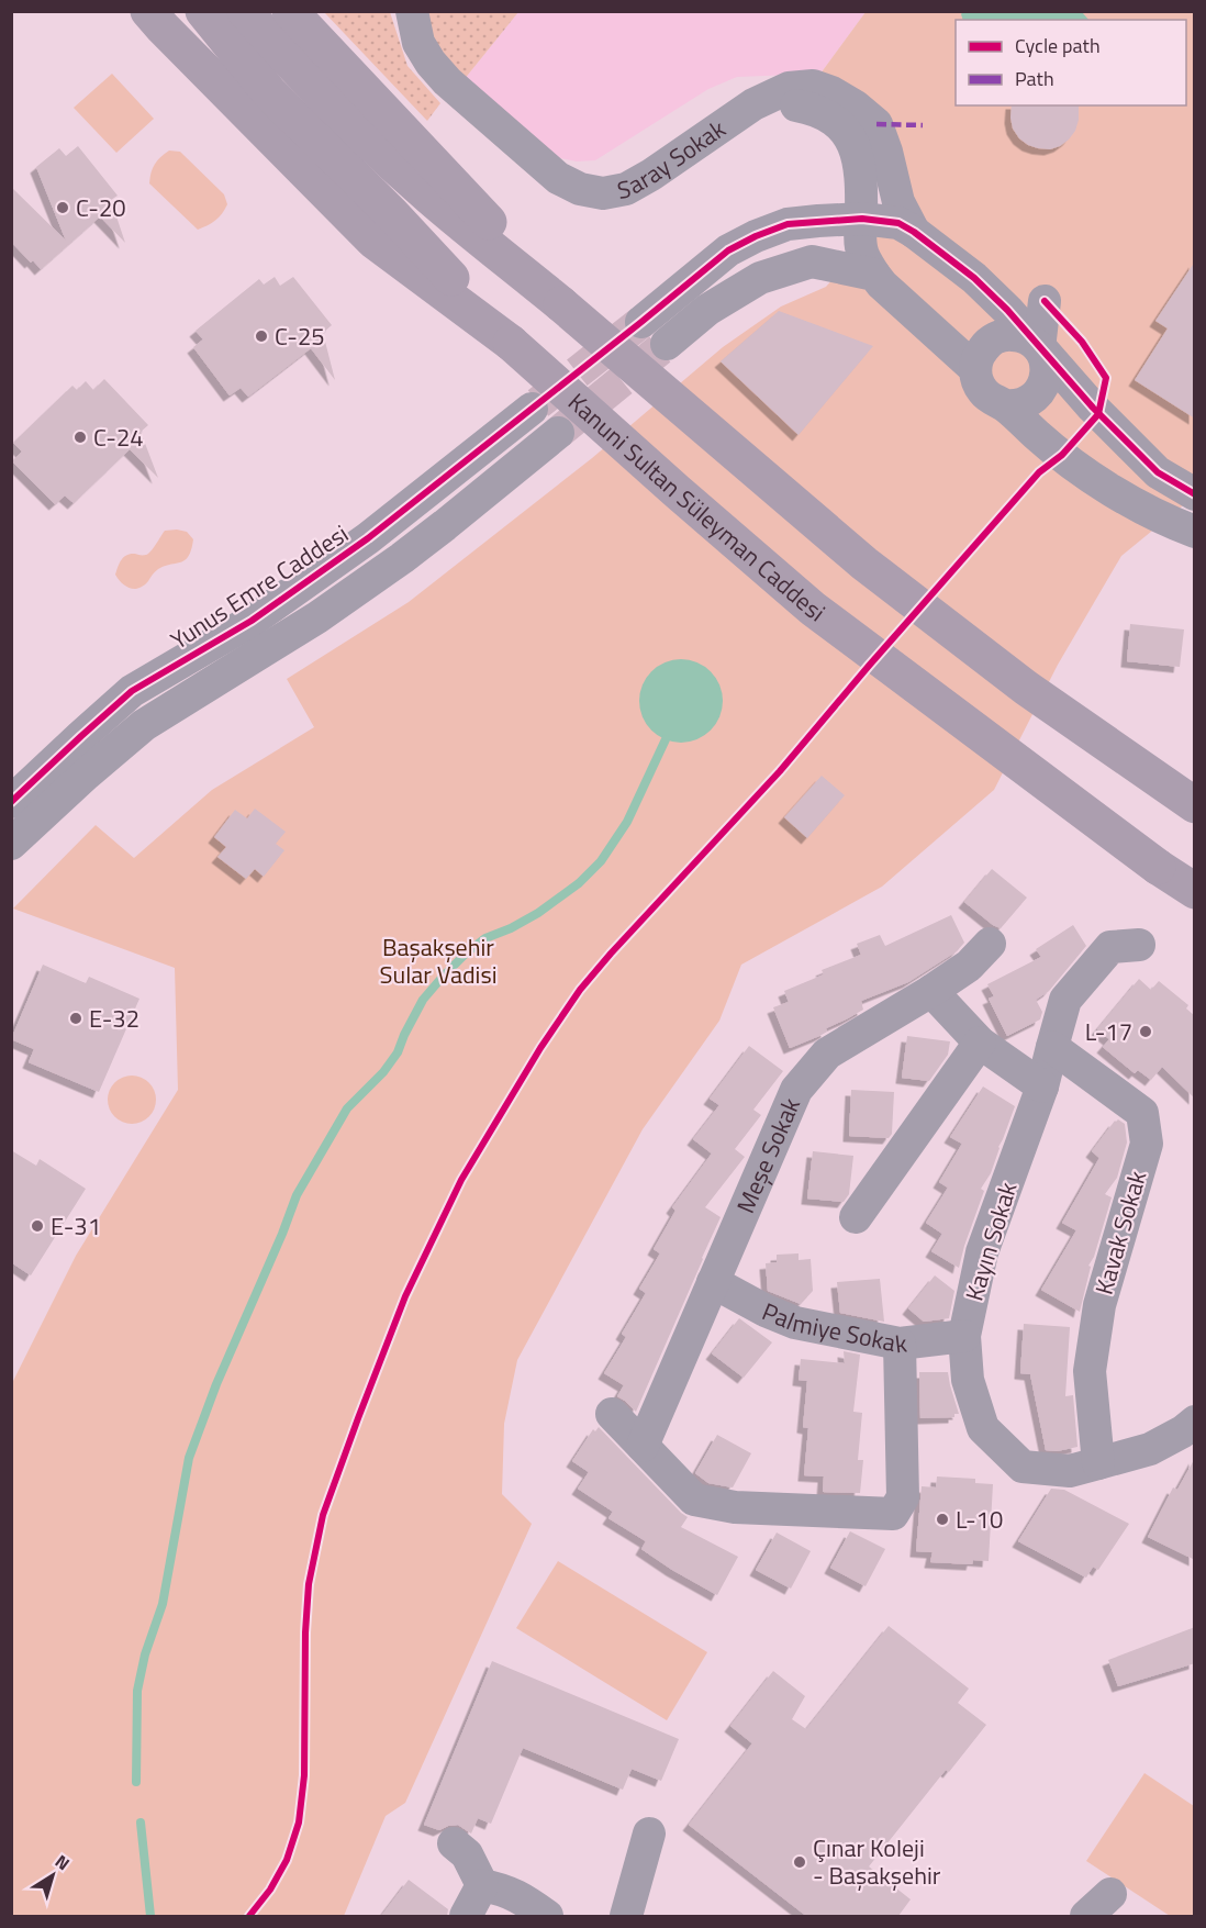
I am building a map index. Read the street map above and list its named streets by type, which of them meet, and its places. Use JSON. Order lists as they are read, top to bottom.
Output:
{
  "streets": {
    "main road": ["Kanuni Sultan Süleyman Caddesi"],
    "street": [
      "Saray Sokak",
      "Yunus Emre Caddesi",
      "Meşe Sokak",
      "Kavak Sokak",
      "Kayın Sokak",
      "Palmiye Sokak"
    ]
  },
  "crossings": [
    ["Meşe Sokak", "Palmiye Sokak"],
    ["Kavak Sokak", "Kayın Sokak"],
    ["Kayın Sokak", "Palmiye Sokak"]
  ],
  "parks": ["Başakşehir Sular Vadisi"],
  "places": [
    "C-20",
    "C-25",
    "C-24",
    "E-32",
    "L-17",
    "E-31",
    "L-10",
    "Çınar Koleji - Başakşehir"
  ],
  "legend": ["Cycle path", "Path"],
  "north": "top right"
}
